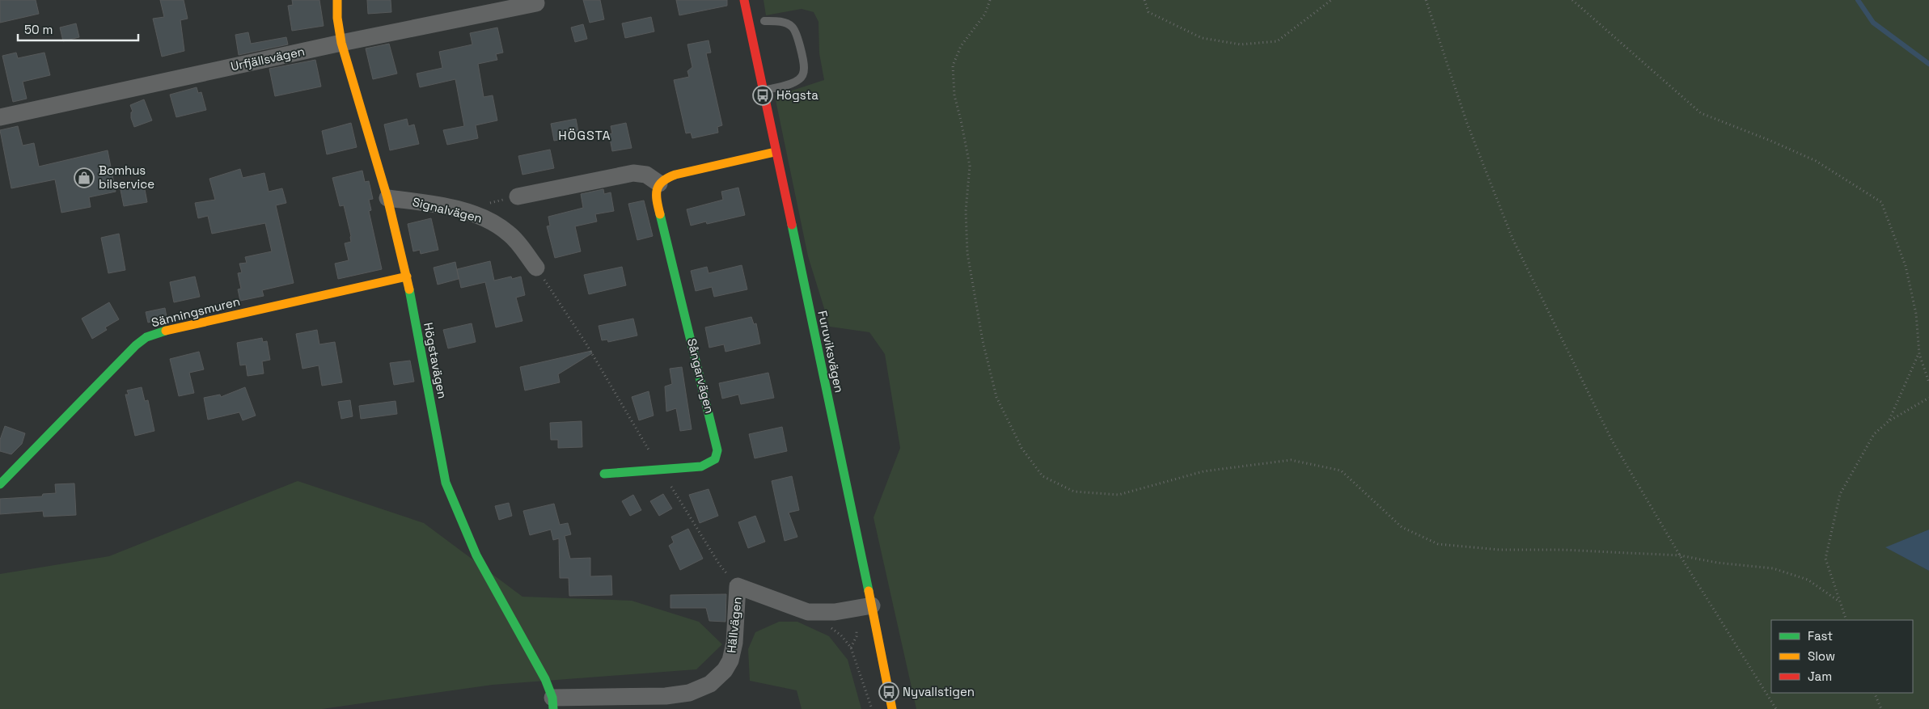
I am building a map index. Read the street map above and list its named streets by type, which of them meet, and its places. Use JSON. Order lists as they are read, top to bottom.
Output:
{
  "streets": {
    "street": [
      "Urfjällsvägen",
      "Signalvägen",
      "Sänningsmuren",
      "Furuviksvägen",
      "Högstavägen",
      "Sångarvägen",
      "Hällvägen"
    ]
  },
  "crossings": [
    ["Urfjällsvägen", "Högstavägen"],
    ["Signalvägen", "Högstavägen"],
    ["Sänningsmuren", "Högstavägen"],
    ["Furuviksvägen", "Hällvägen"],
    ["Högstavägen", "Hällvägen"]
  ],
  "districts": ["HÖGSTA"],
  "places": {
    "bus stop": ["Högsta", "Nyvallstigen"],
    "shop": ["Bomhus bilservice"]
  },
  "legend": ["Fast", "Slow", "Jam"],
  "scale_bar": "50 m"
}
